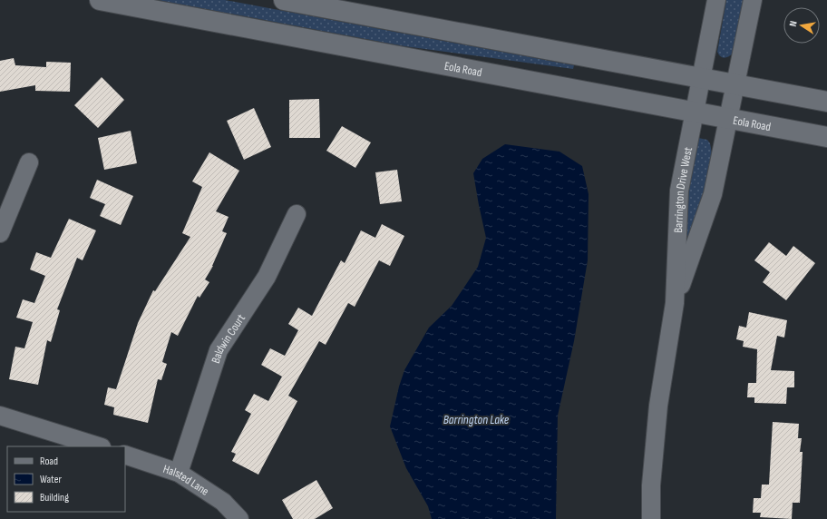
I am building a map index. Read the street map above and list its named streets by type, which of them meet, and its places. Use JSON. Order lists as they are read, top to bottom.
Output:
{
  "streets": {
    "street": [
      "Eola Road",
      "Barrington Drive West",
      "Baldwin Court",
      "Halsted Lane"
    ]
  },
  "crossings": [
    ["Eola Road", "Barrington Drive West"],
    ["Baldwin Court", "Halsted Lane"]
  ],
  "water": ["Barrington Lake"],
  "legend": ["Road", "Water", "Building"],
  "north": "left"
}
